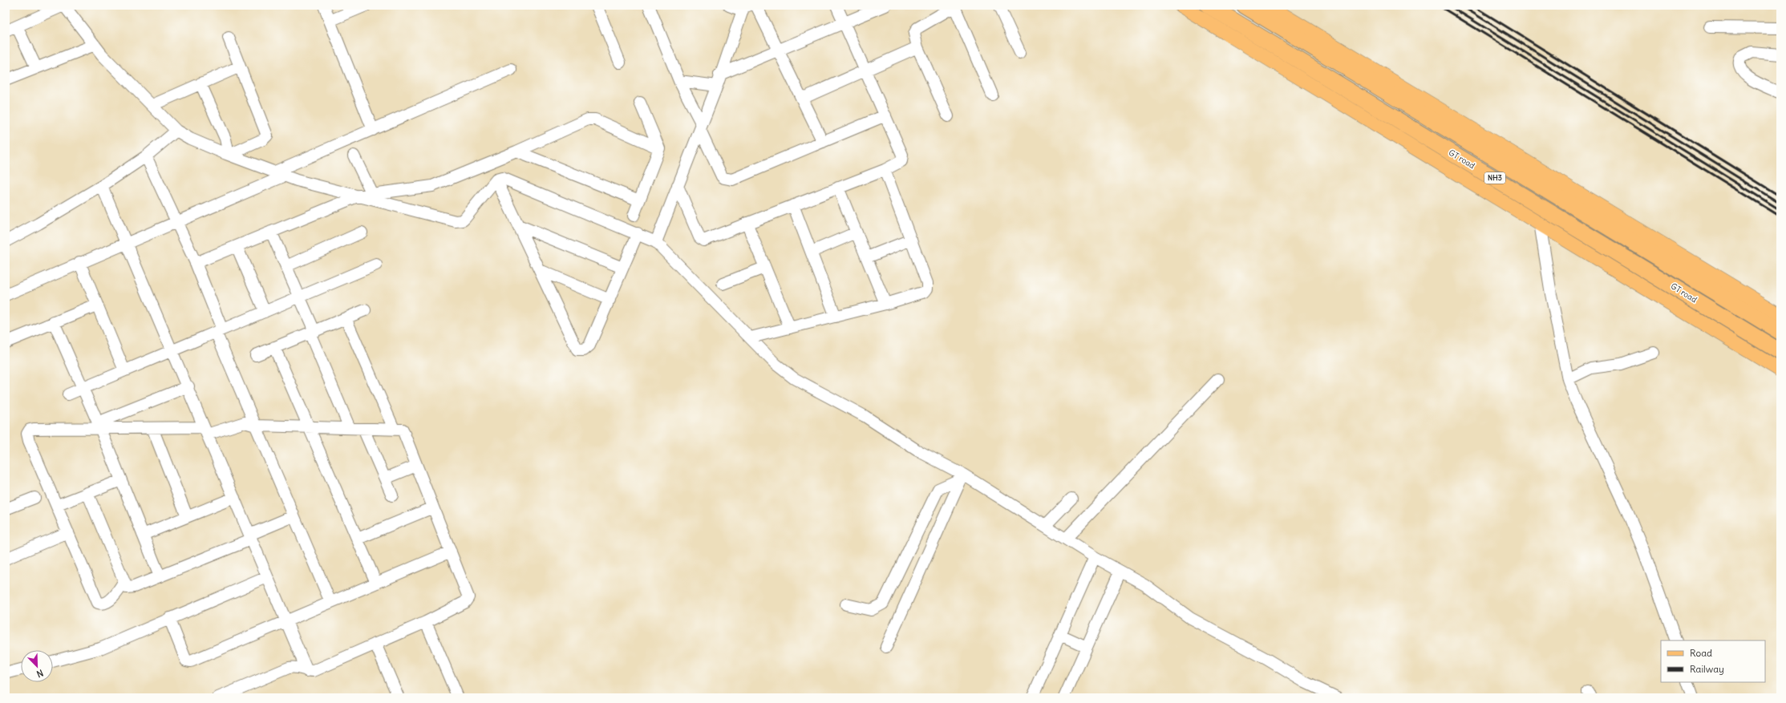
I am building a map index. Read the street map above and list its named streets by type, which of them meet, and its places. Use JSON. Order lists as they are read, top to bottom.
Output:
{
  "streets": {
    "highway": ["GT road", "NH3"]
  },
  "legend": ["Road", "Railway"],
  "north": "bottom right"
}
